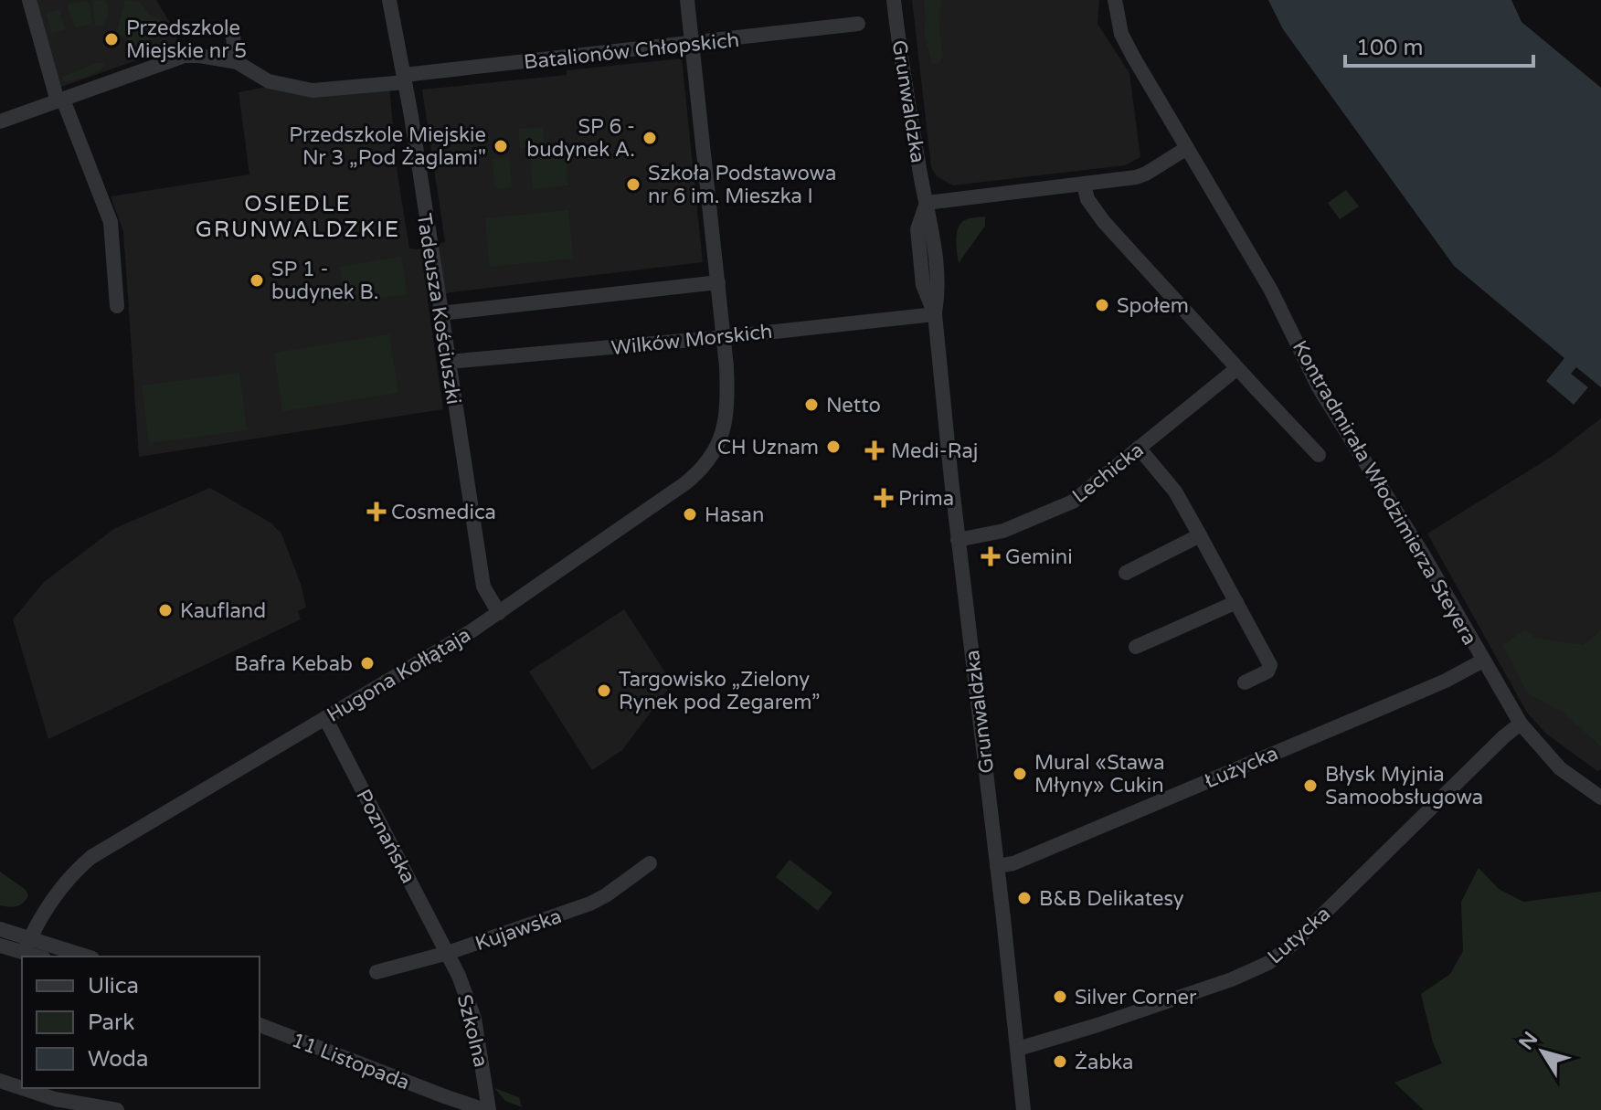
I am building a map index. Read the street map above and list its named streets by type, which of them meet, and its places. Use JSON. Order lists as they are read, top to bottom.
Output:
{
  "streets": {
    "street": [
      "Batalionów Chłopskich",
      "Grunwaldzka",
      "Tadeusza Kościuszki",
      "Wilków Morskich",
      "Lechicka",
      "Kontradmirała Włodzimierza Steyera",
      "Hugona Kołłątaja",
      "Łużycka",
      "Poznańska",
      "Kujawska",
      "Lutycka",
      "Szkolna",
      "11 Listopada"
    ]
  },
  "crossings": [
    ["Batalionów Chłopskich", "Tadeusza Kościuszki"],
    ["Batalionów Chłopskich", "Hugona Kołłątaja"],
    ["Grunwaldzka", "Wilków Morskich"],
    ["Grunwaldzka", "Lechicka"],
    ["Grunwaldzka", "Łużycka"],
    ["Grunwaldzka", "Lutycka"],
    ["Tadeusza Kościuszki", "Wilków Morskich"],
    ["Tadeusza Kościuszki", "Hugona Kołłątaja"],
    ["Wilków Morskich", "Hugona Kołłątaja"],
    ["Lechicka", "Kontradmirała Włodzimierza Steyera"],
    ["Kontradmirała Włodzimierza Steyera", "Łużycka"],
    ["Kontradmirała Włodzimierza Steyera", "Lutycka"],
    ["Hugona Kołłątaja", "Poznańska"],
    ["Poznańska", "Kujawska"],
    ["Poznańska", "Szkolna"],
    ["Kujawska", "Szkolna"],
    ["Szkolna", "11 Listopada"]
  ],
  "districts": ["OSIEDLE GRUNWALDZKIE"],
  "places": {
    "other": [
      "Przedszkole Miejskie nr 5",
      "SP 6 - budynek A.",
      "Przedszkole Miejskie Nr 3 „Pod Żaglami\"",
      "Szkoła Podstawowa nr 6 im. Mieszka I",
      "SP 1 - budynek B.",
      "Społem",
      "Netto",
      "CH Uznam",
      "Hasan",
      "Kaufland",
      "Bafra Kebab",
      "Targowisko „Zielony Rynek pod Zegarem”",
      "Mural «Stawa Młyny» Cukin",
      "Błysk Myjnia Samoobsługowa",
      "B&B Delikatesy",
      "Silver Corner",
      "Żabka"
    ],
    "health": [
      "Medi-Raj",
      "Prima",
      "Cosmedica",
      "Gemini"
    ]
  },
  "legend": ["Ulica", "Park", "Woda"],
  "scale_bar": "100 m",
  "north": "top left"
}
